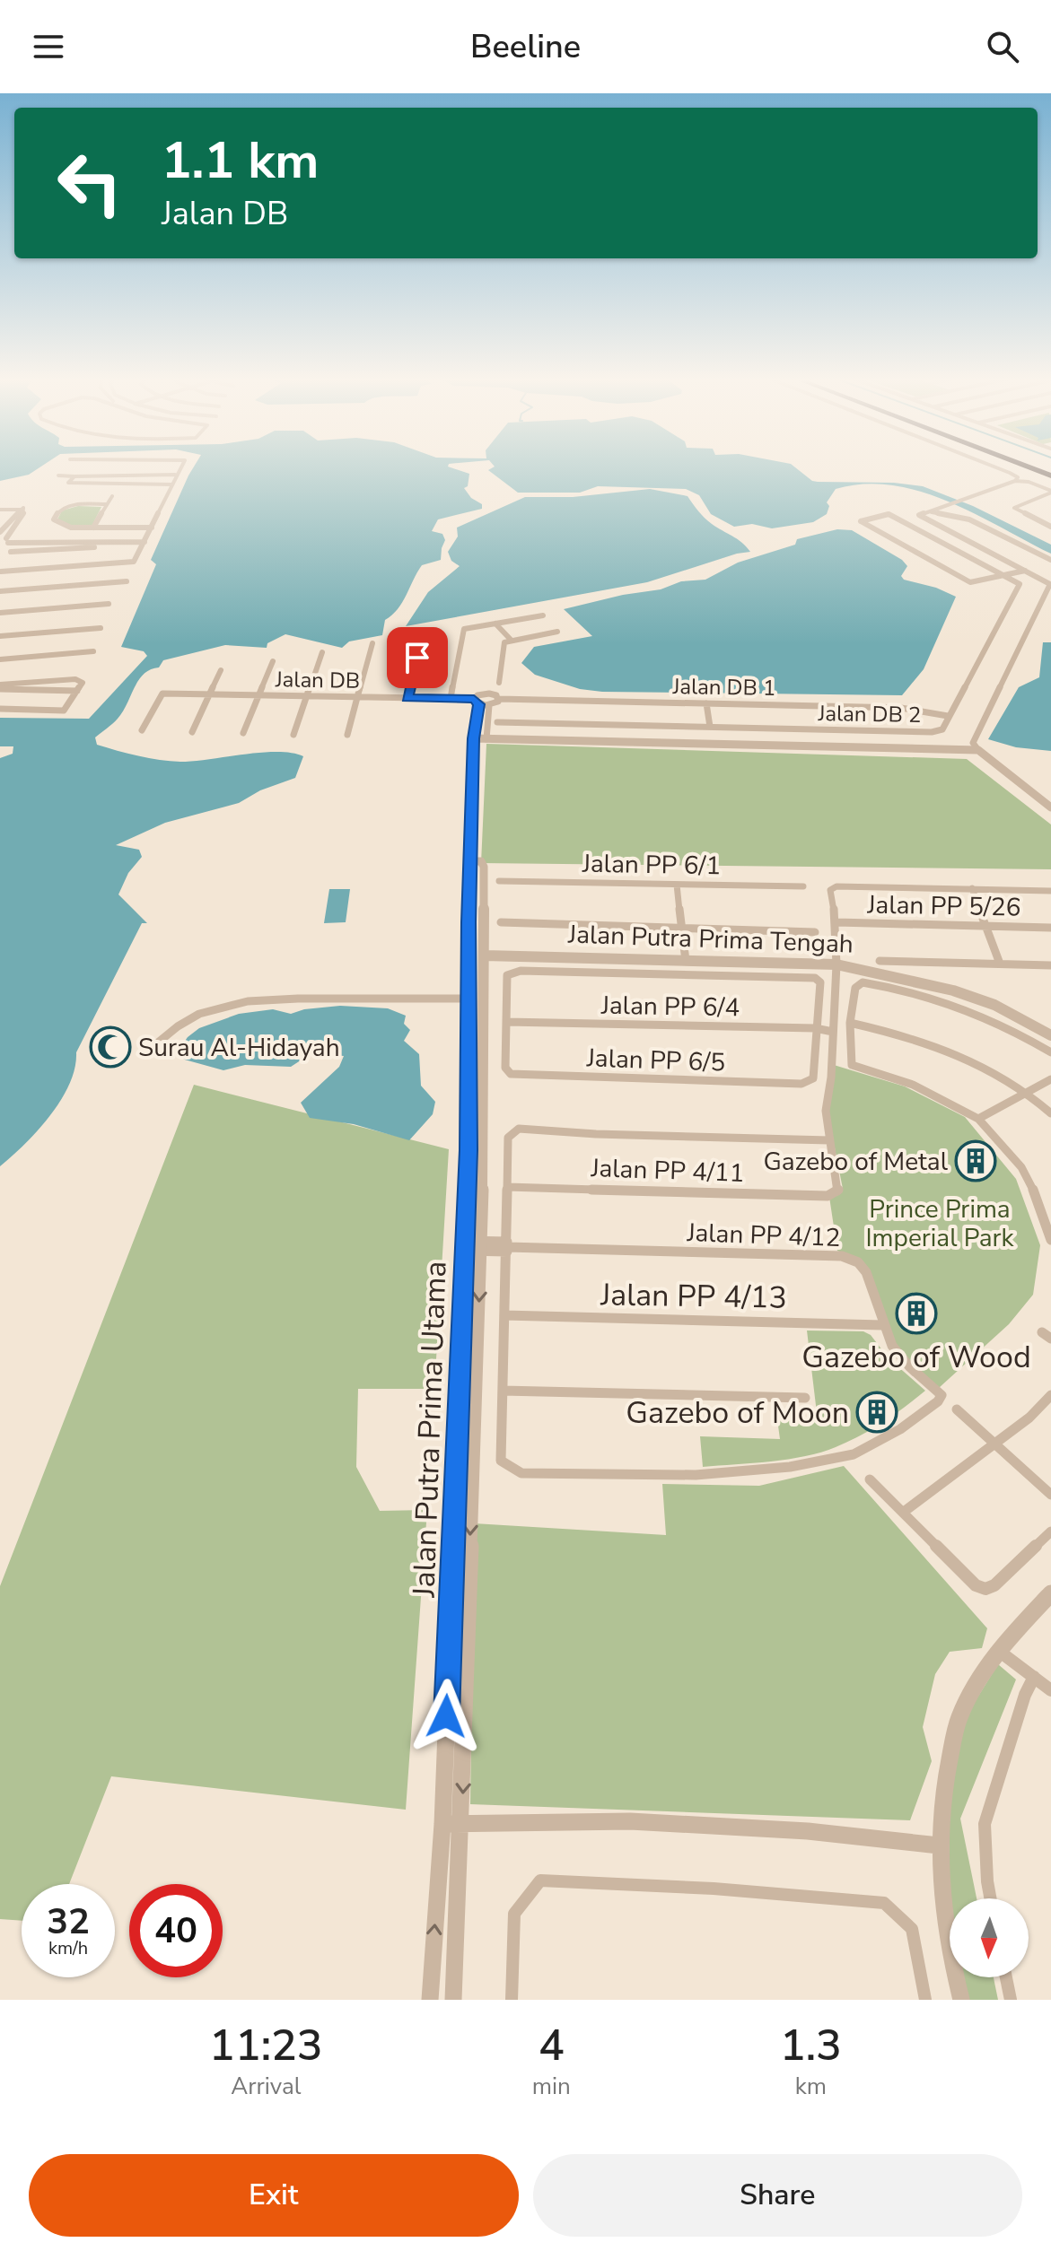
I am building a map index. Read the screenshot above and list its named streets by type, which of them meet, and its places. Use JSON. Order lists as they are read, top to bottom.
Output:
{
  "streets": {
    "street": [
      "Jalan DB",
      "Jalan DB 1",
      "Jalan DB 2",
      "Jalan PP 6/1",
      "Jalan PP 5/26",
      "Jalan Putra Prima Tengah",
      "Jalan PP 6/4",
      "Jalan PP 6/5",
      "Jalan PP 4/11",
      "Jalan PP 4/12",
      "Jalan PP 4/13",
      "Jalan Putra Prima Utama"
    ]
  },
  "crossings": [
    ["Jalan DB", "Jalan DB 1"],
    ["Jalan DB 1", "Jalan DB 2"],
    ["Jalan Putra Prima Tengah", "Jalan Putra Prima Utama"],
    ["Jalan PP 6/4", "Jalan PP 6/5"],
    ["Jalan PP 4/12", "Jalan PP 4/13"],
    ["Jalan PP 4/12", "Jalan Putra Prima Utama"]
  ],
  "parks": ["Prince Prima Imperial Park"],
  "places": {
    "mosque": ["Surau Al-Hidayah"],
    "building": ["Gazebo of Metal", "Gazebo of Wood", "Gazebo of Moon"]
  },
  "north": "bottom",
  "page": {
    "header": "Beeline",
    "turn": ["1.1 km", "Jalan DB"],
    "speed": "32 km/h",
    "limit": "40",
    "eta": [
      "11:23",
      "Arrival",
      "4",
      "min",
      "1.3",
      "km"
    ],
    "buttons": ["Exit", "Share"]
  }
}
